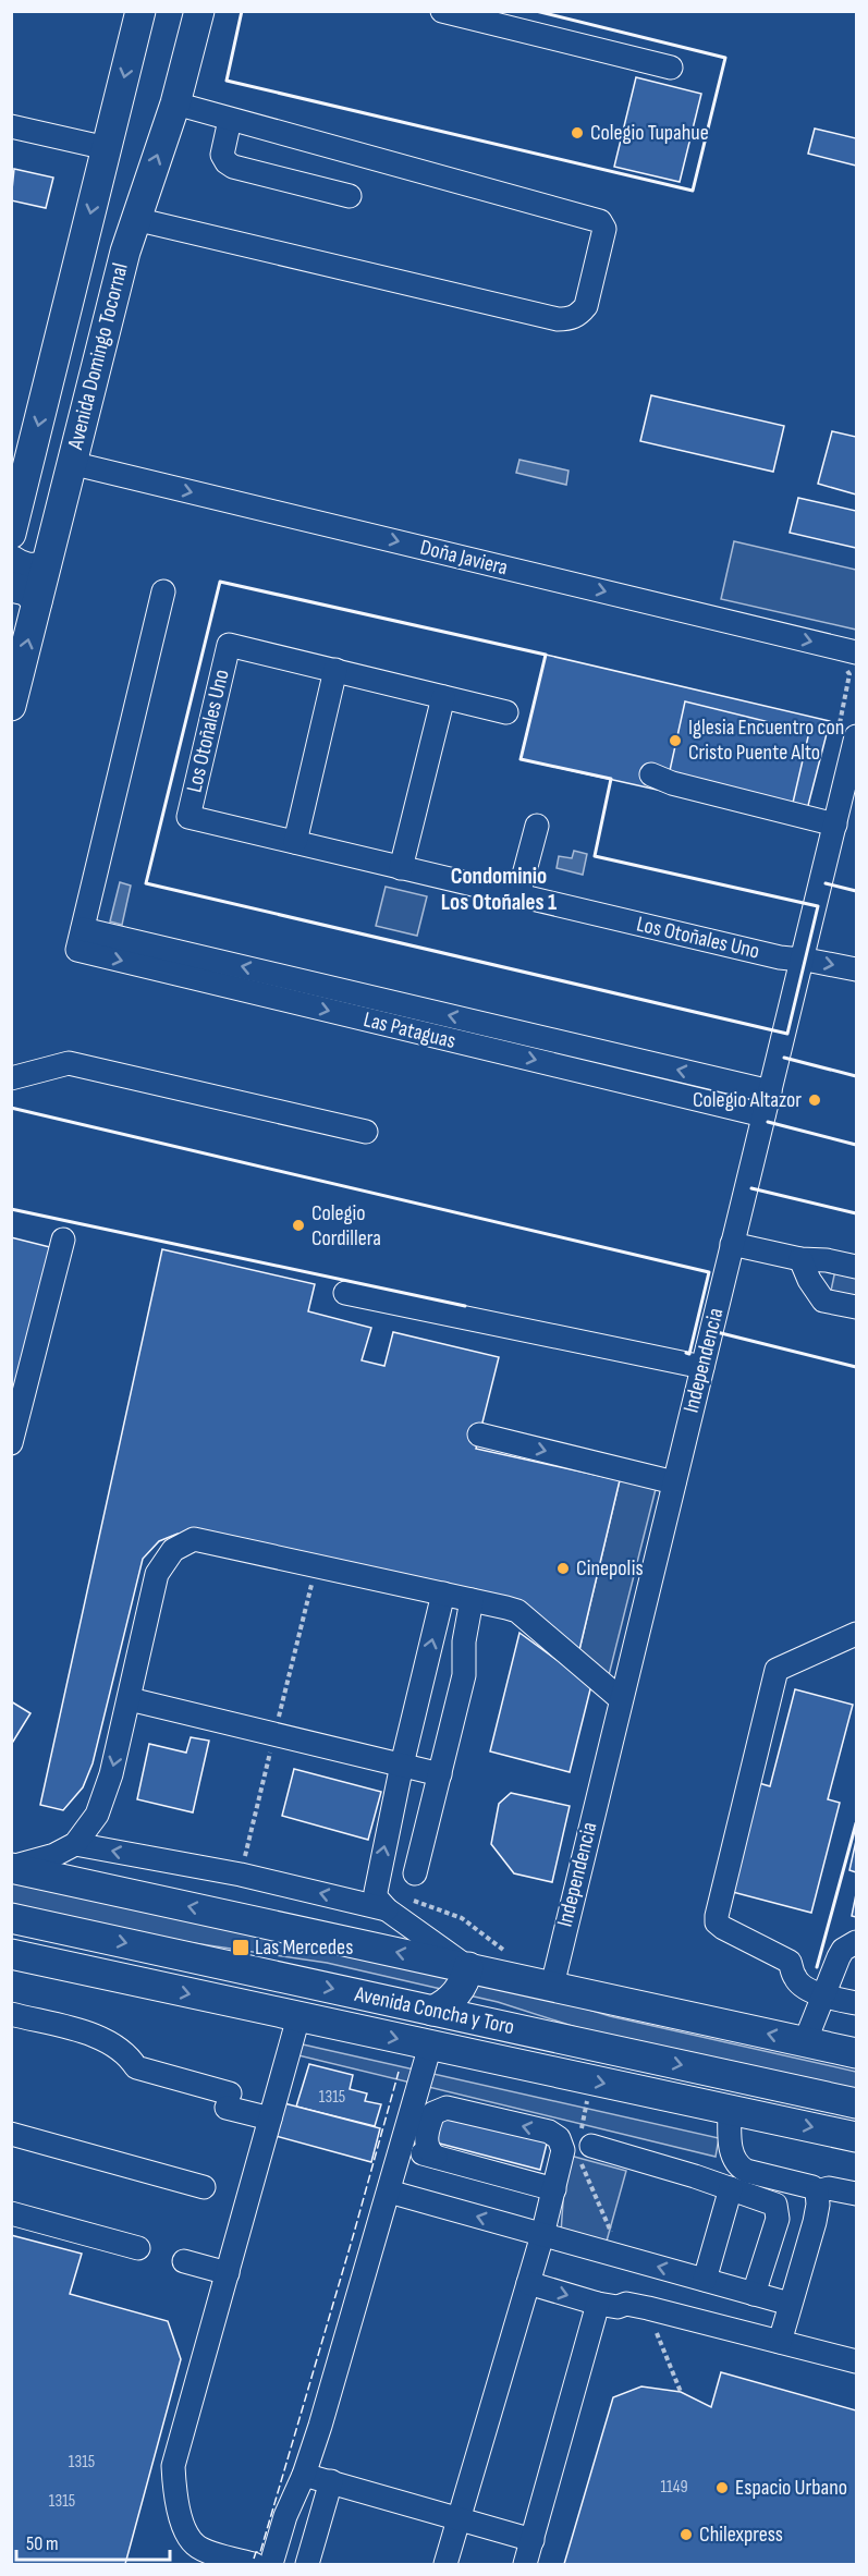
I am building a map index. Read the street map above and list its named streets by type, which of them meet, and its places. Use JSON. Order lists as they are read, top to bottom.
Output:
{
  "streets": {
    "main road": ["Avenida Domingo Tocornal", "Avenida Concha y Toro"],
    "street": [
      "Doña Javiera",
      "Los Otoñales Uno",
      "Las Pataguas",
      "Independencia"
    ]
  },
  "crossings": [
    ["Avenida Domingo Tocornal", "Doña Javiera"],
    ["Los Otoñales Uno", "Independencia"],
    ["Las Pataguas", "Independencia"]
  ],
  "one_way": ["Doña Javiera"],
  "districts": ["Condominio Los Otoñales 1"],
  "places": {
    "other": [
      "Colegio Tupahue",
      "Iglesia Encuentro con Cristo Puente Alto",
      "Colegio Altazor",
      "Colegio Cordillera",
      "Cinepolis",
      "Espacio Urbano",
      "Chilexpress"
    ],
    "transit": ["Las Mercedes"]
  },
  "house_numbers": [
    "1315",
    "1315",
    "1149",
    "1315"
  ],
  "scale_bar": "50 m"
}
